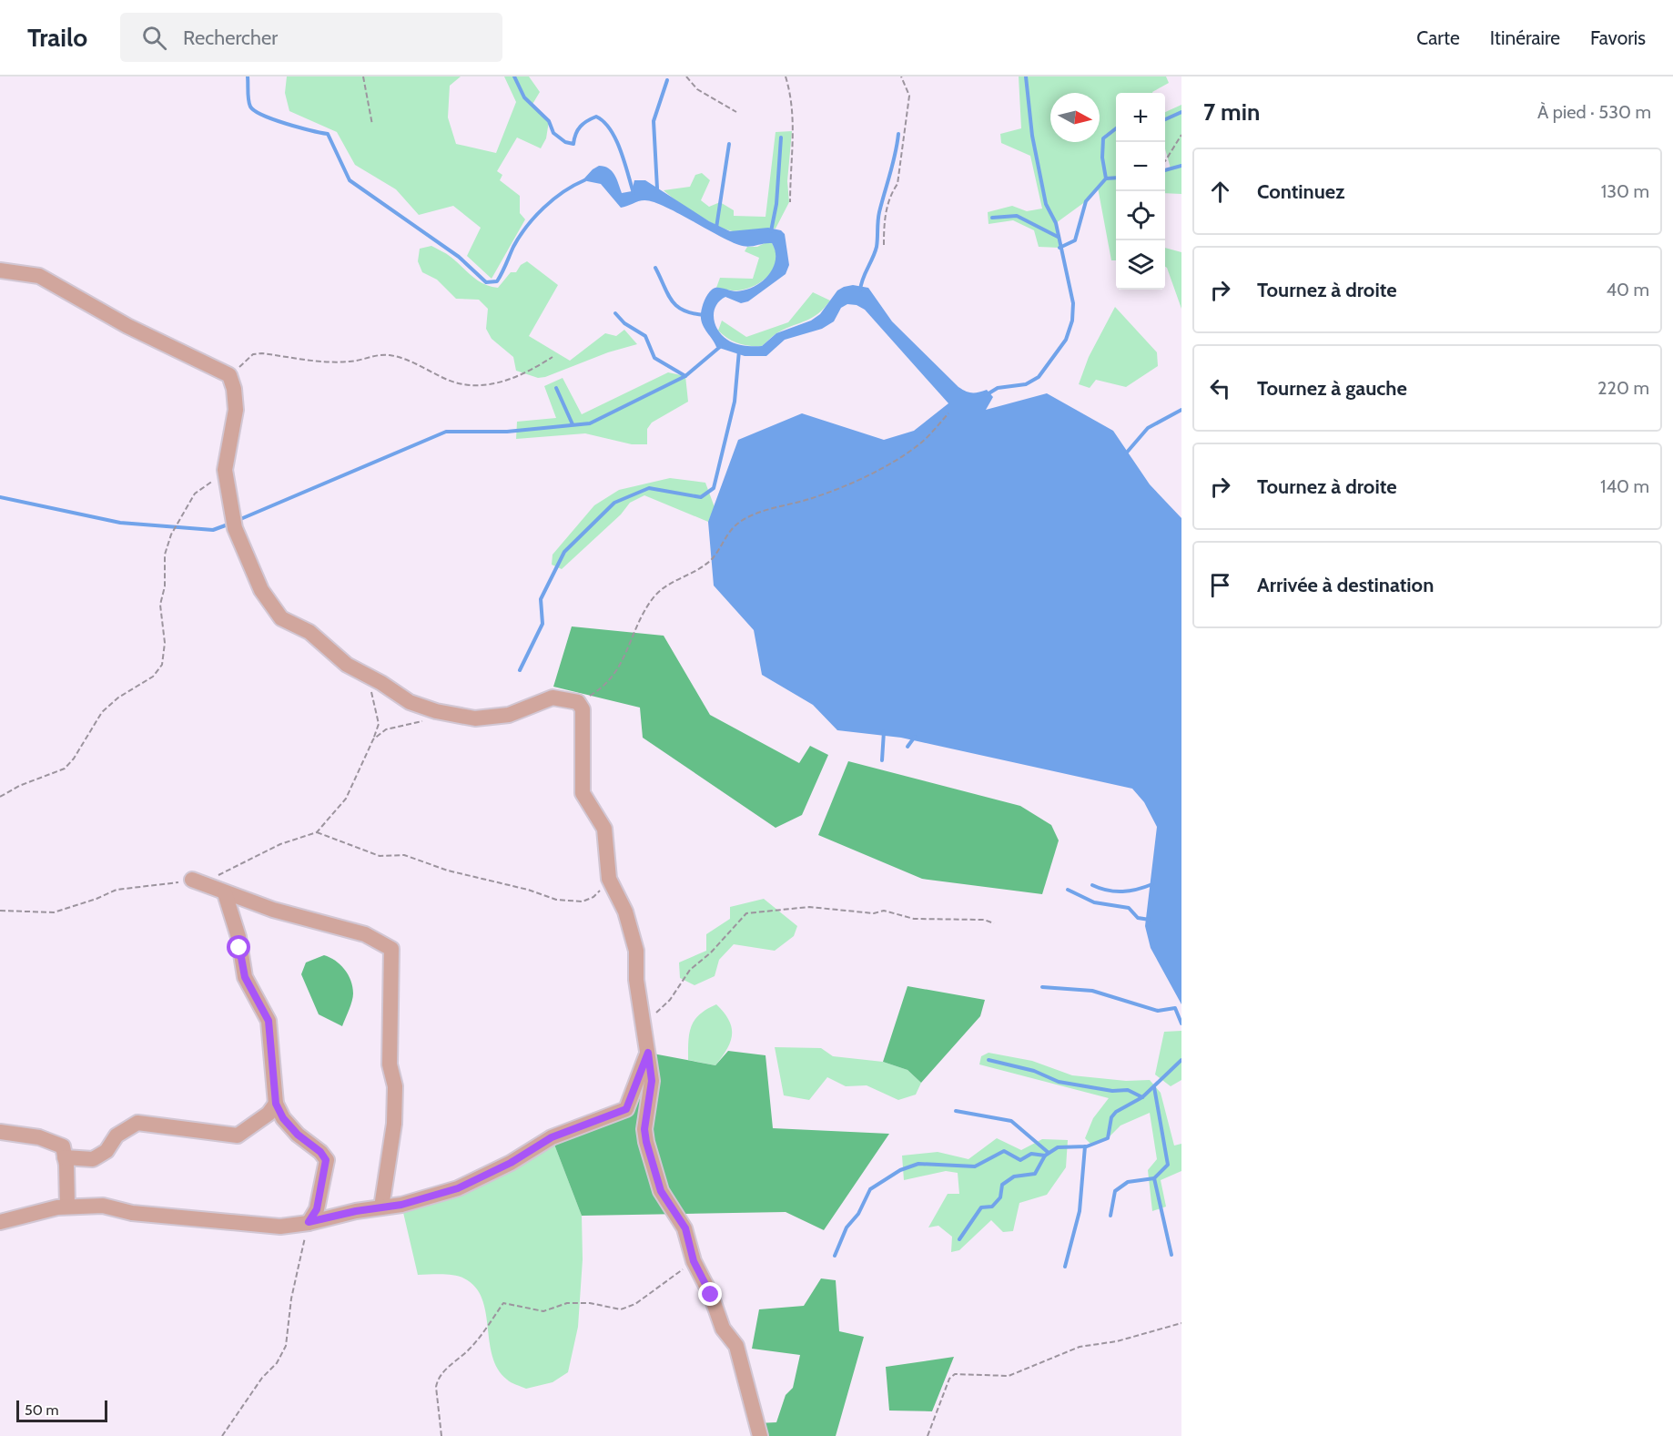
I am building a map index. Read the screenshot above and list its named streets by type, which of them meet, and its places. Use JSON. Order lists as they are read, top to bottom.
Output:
{
  "scale_bar": "50 m",
  "north": "right",
  "page": {
    "header": "Trailo",
    "search": "Rechercher",
    "nav": ["Carte", "Itinéraire", "Favoris"],
    "heading": ["7 min", "À pied · 530 m"],
    "map_buttons": ["+", "−"],
    "list": [
      ["Continuez", "130 m"],
      ["Tournez à droite", "40 m"],
      ["Tournez à gauche", "220 m"],
      ["Tournez à droite", "140 m"],
      "Arrivée à destination"
    ],
    "scale": "50 m"
  }
}
